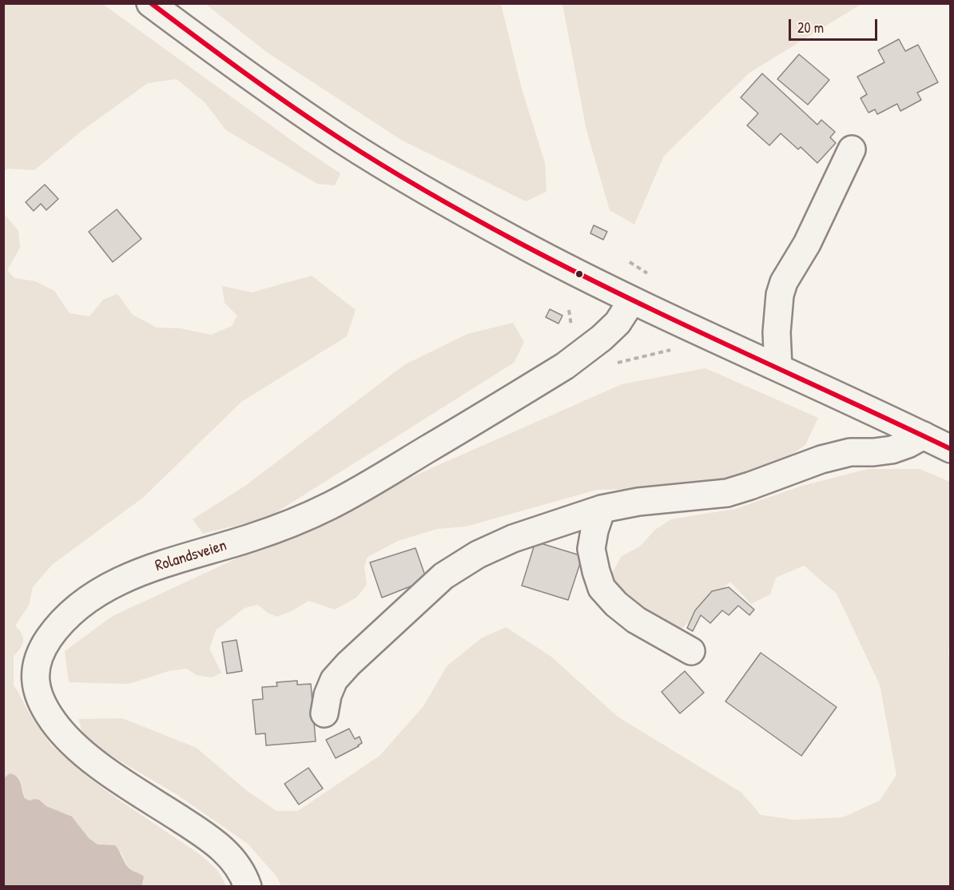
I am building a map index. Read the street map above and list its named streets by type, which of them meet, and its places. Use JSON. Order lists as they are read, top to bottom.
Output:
{
  "streets": {
    "street": ["Rolandsveien"]
  },
  "scale_bar": "20 m"
}
